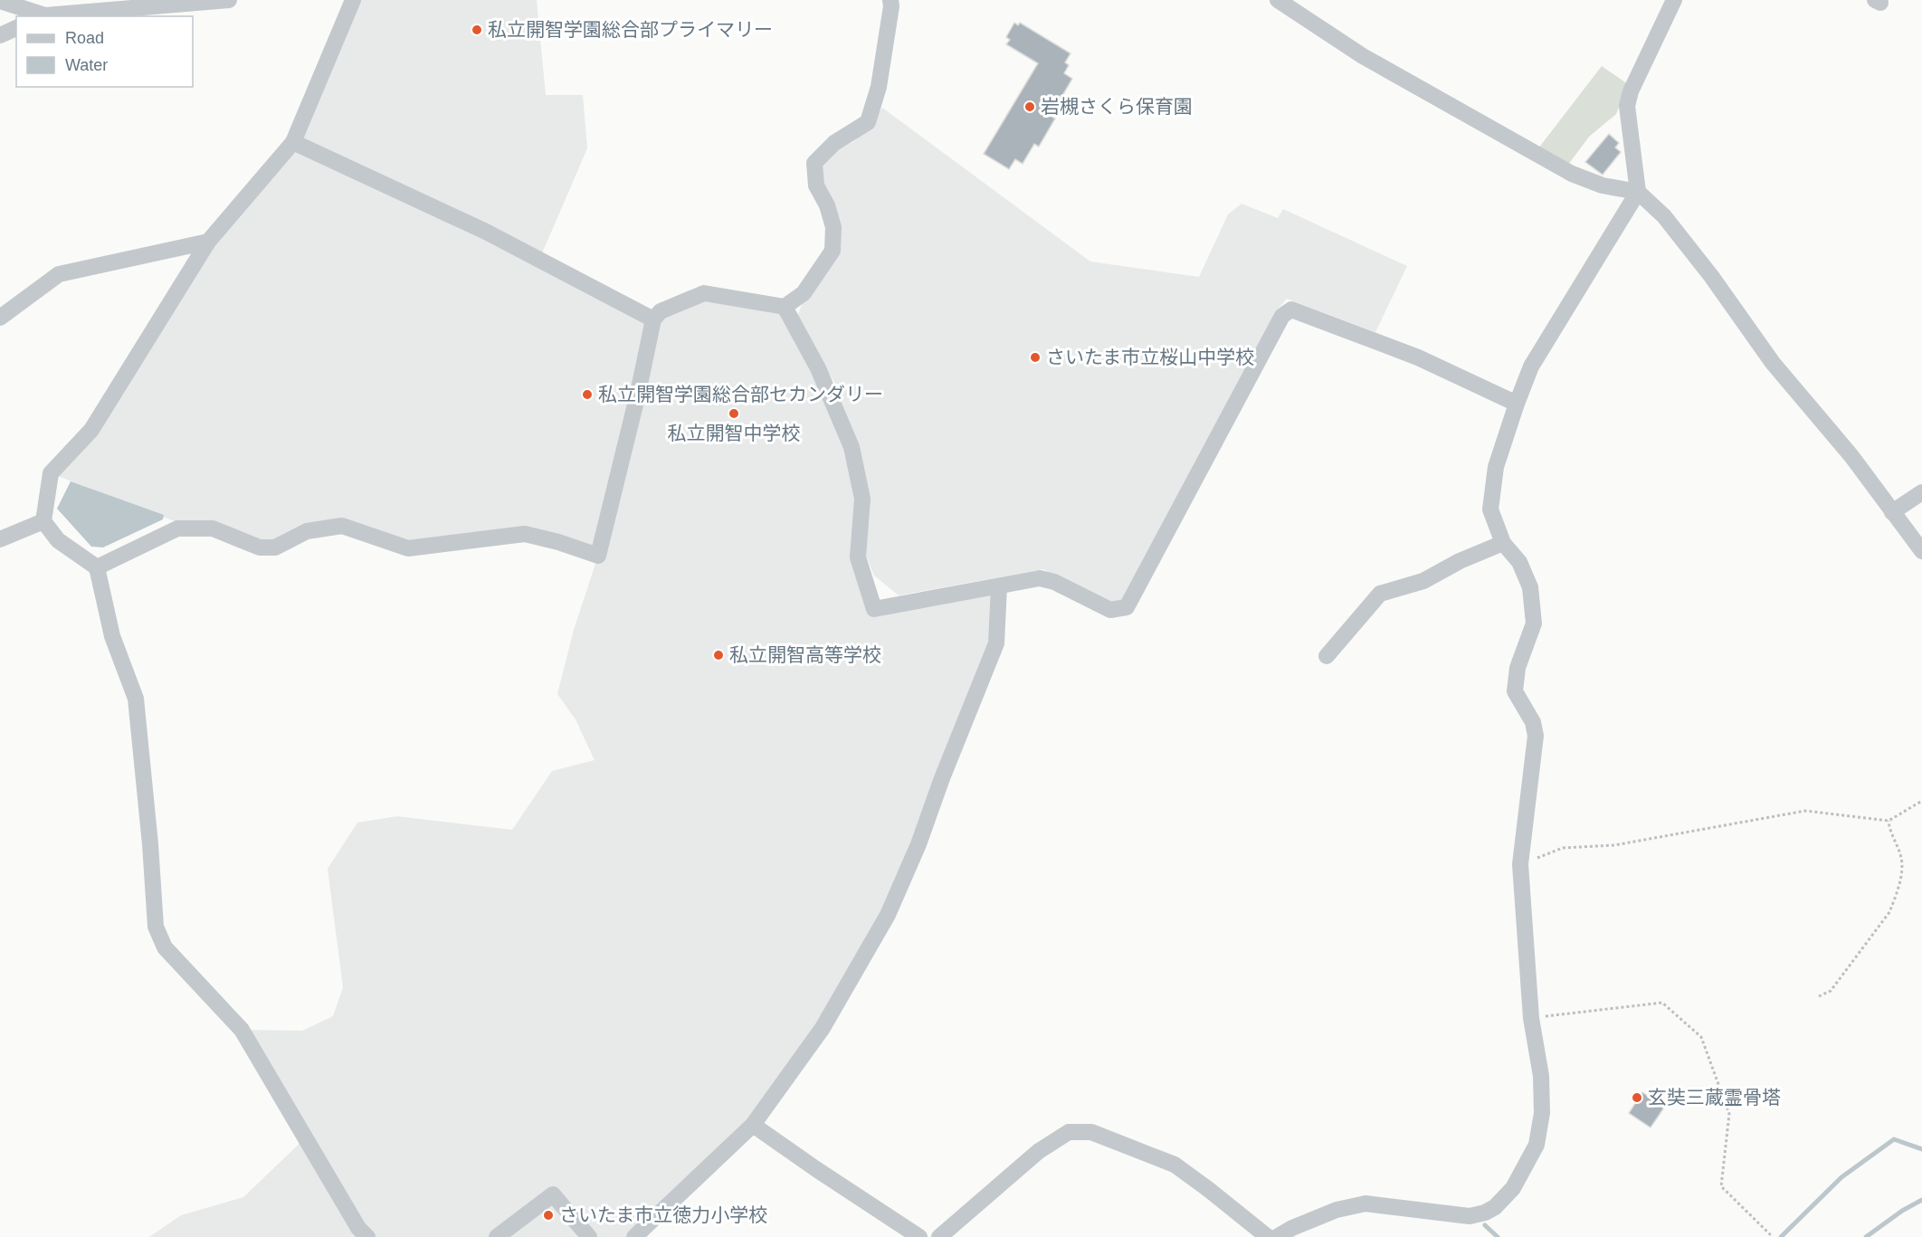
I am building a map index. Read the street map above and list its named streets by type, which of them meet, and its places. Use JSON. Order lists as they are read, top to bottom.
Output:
{
  "places": [
    "私立開智学園総合部プライマリー",
    "岩槻さくら保育園",
    "さいたま市立桜山中学校",
    "私立開智学園総合部セカンダリー",
    "私立開智中学校",
    "私立開智高等学校",
    "玄奘三蔵霊骨塔",
    "さいたま市立徳力小学校"
  ],
  "legend": ["Road", "Water"]
}
